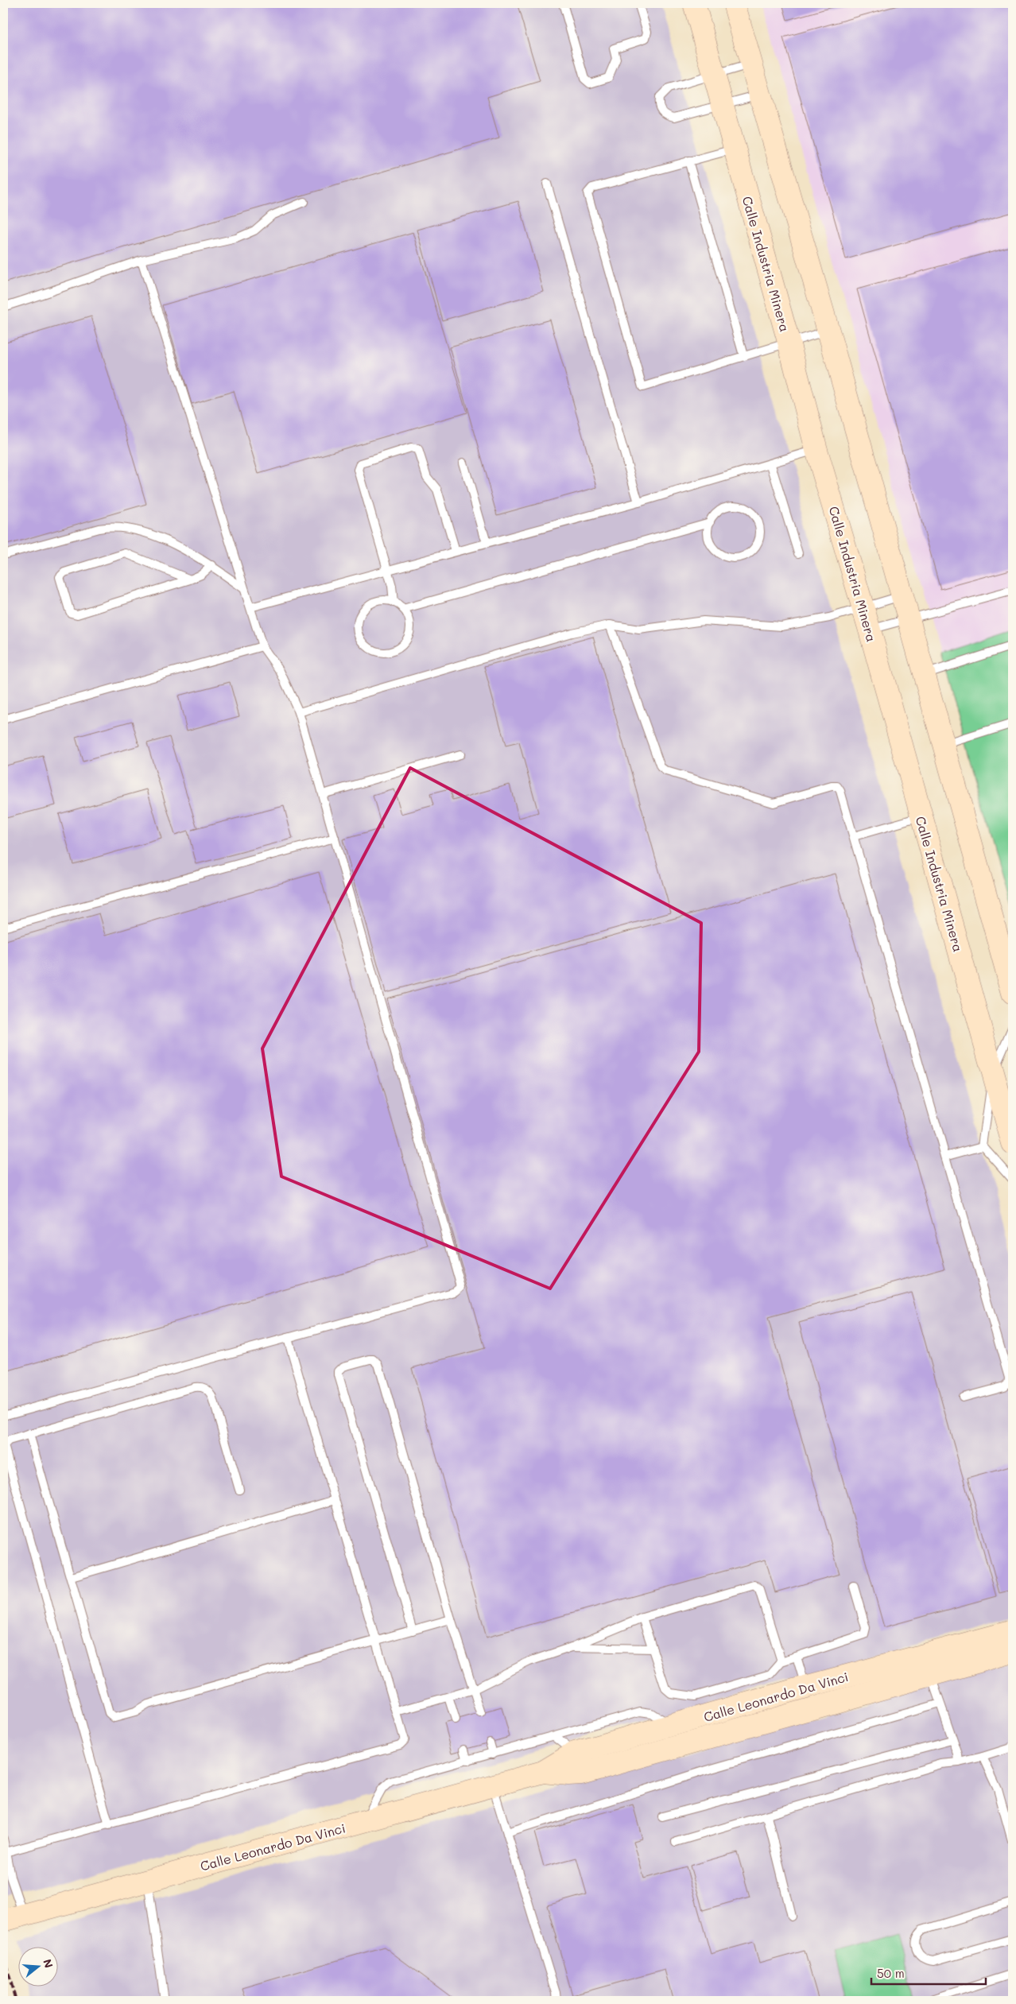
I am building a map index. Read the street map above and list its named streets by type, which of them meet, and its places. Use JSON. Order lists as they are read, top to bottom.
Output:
{
  "streets": {
    "main road": ["Calle Industria Minera", "Calle Leonardo Da Vinci"]
  },
  "scale_bar": "50 m",
  "north": "right"
}
